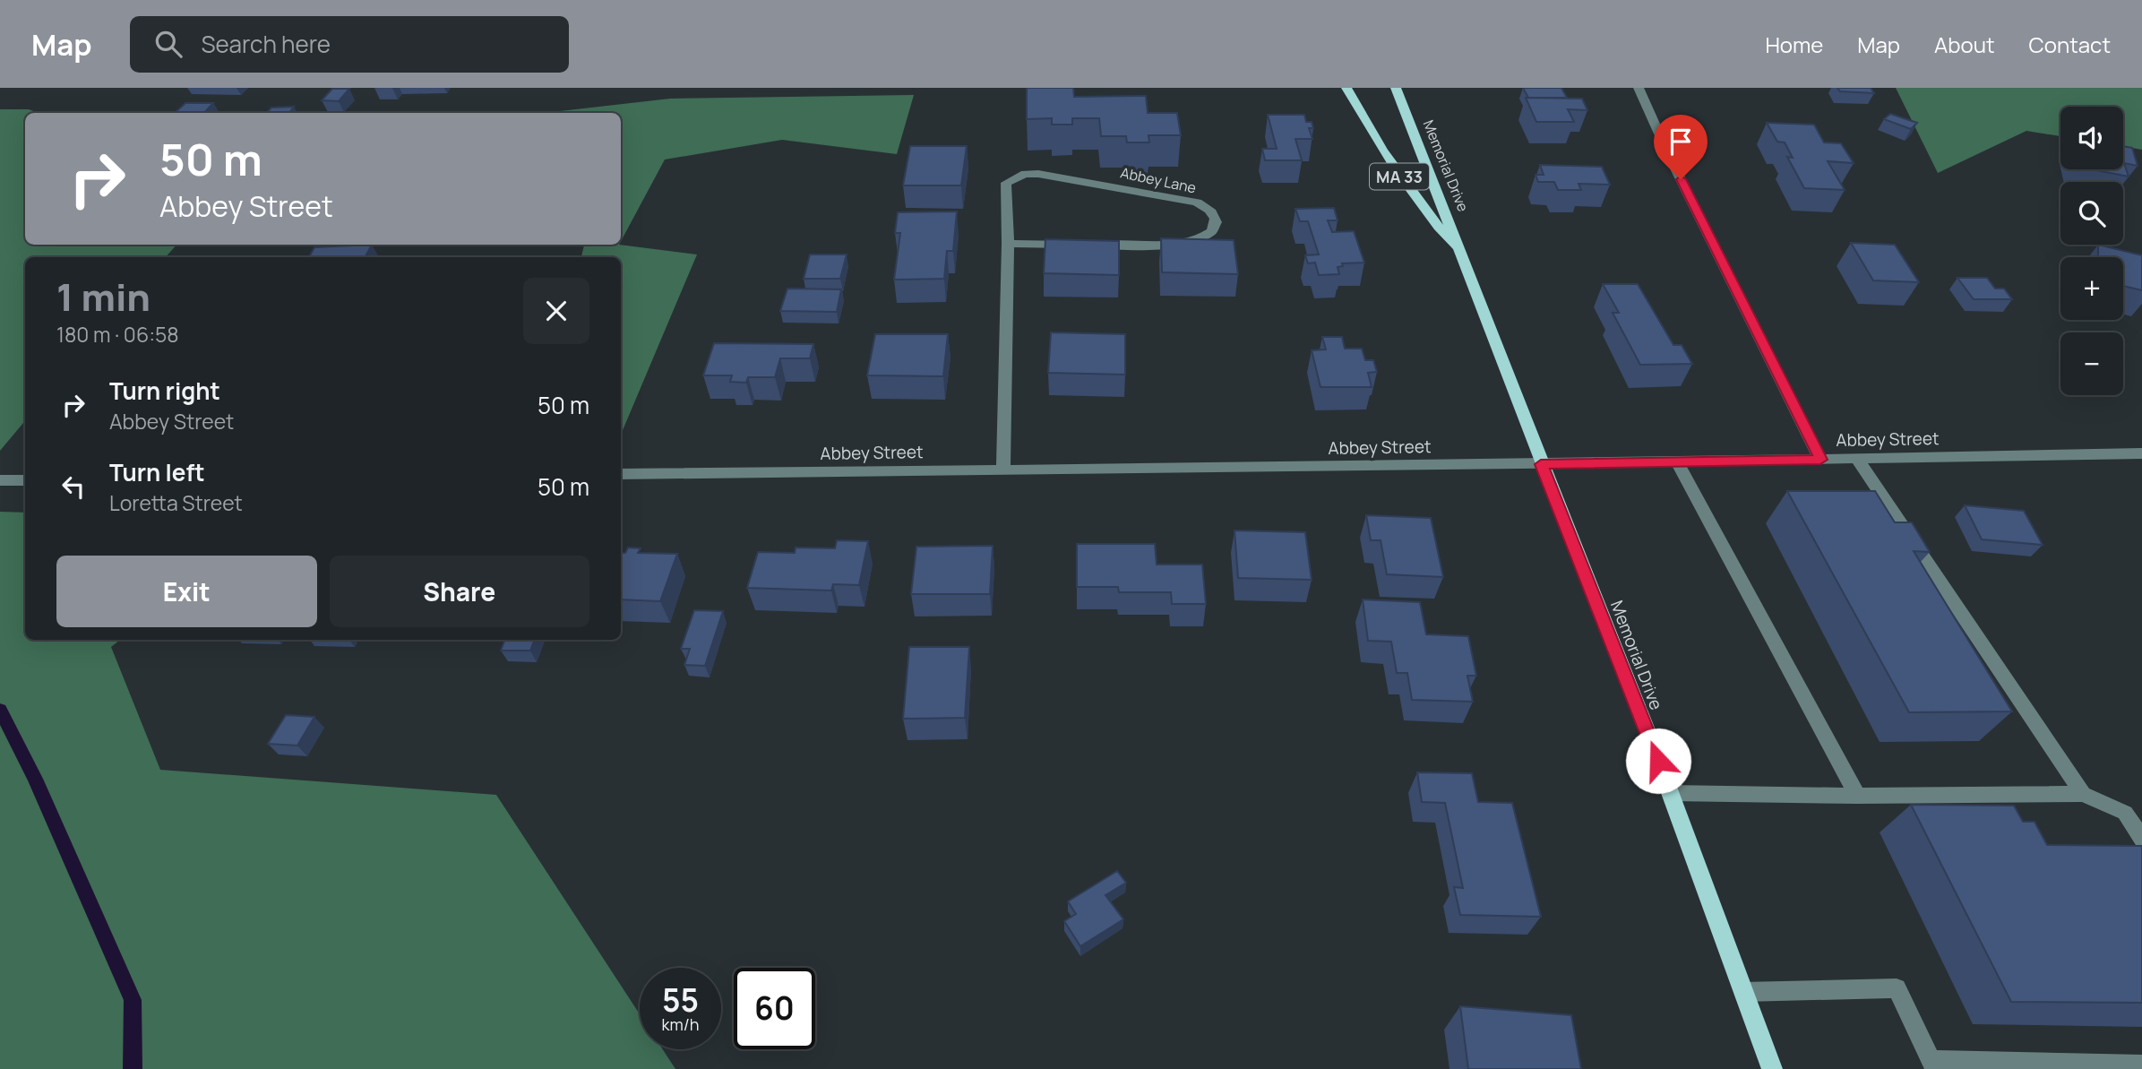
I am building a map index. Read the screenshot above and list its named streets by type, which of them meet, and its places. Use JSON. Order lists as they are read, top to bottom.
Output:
{
  "streets": {
    "main road": ["Memorial Drive", "MA 33"],
    "street": ["Abbey Lane", "Abbey Street"]
  },
  "crossings": [
    ["Memorial Drive", "Abbey Street"],
    ["Abbey Lane", "Abbey Street"]
  ],
  "page": {
    "header": "Map",
    "search": "Search here",
    "nav": [
      "Home",
      "Map",
      "About",
      "Contact"
    ],
    "map_buttons": ["+", "−"],
    "turn": ["50 m", "Abbey Street"],
    "heading": ["1 min", "180 m · 06:58"],
    "list": [
      {
        "name": "Turn right",
        "note": "Abbey Street",
        "value": "50 m"
      },
      {
        "name": "Turn left",
        "note": "Loretta Street",
        "value": "50 m"
      }
    ],
    "buttons": ["Exit", "Share"],
    "speed": "55 km/h",
    "limit": "60"
  }
}
